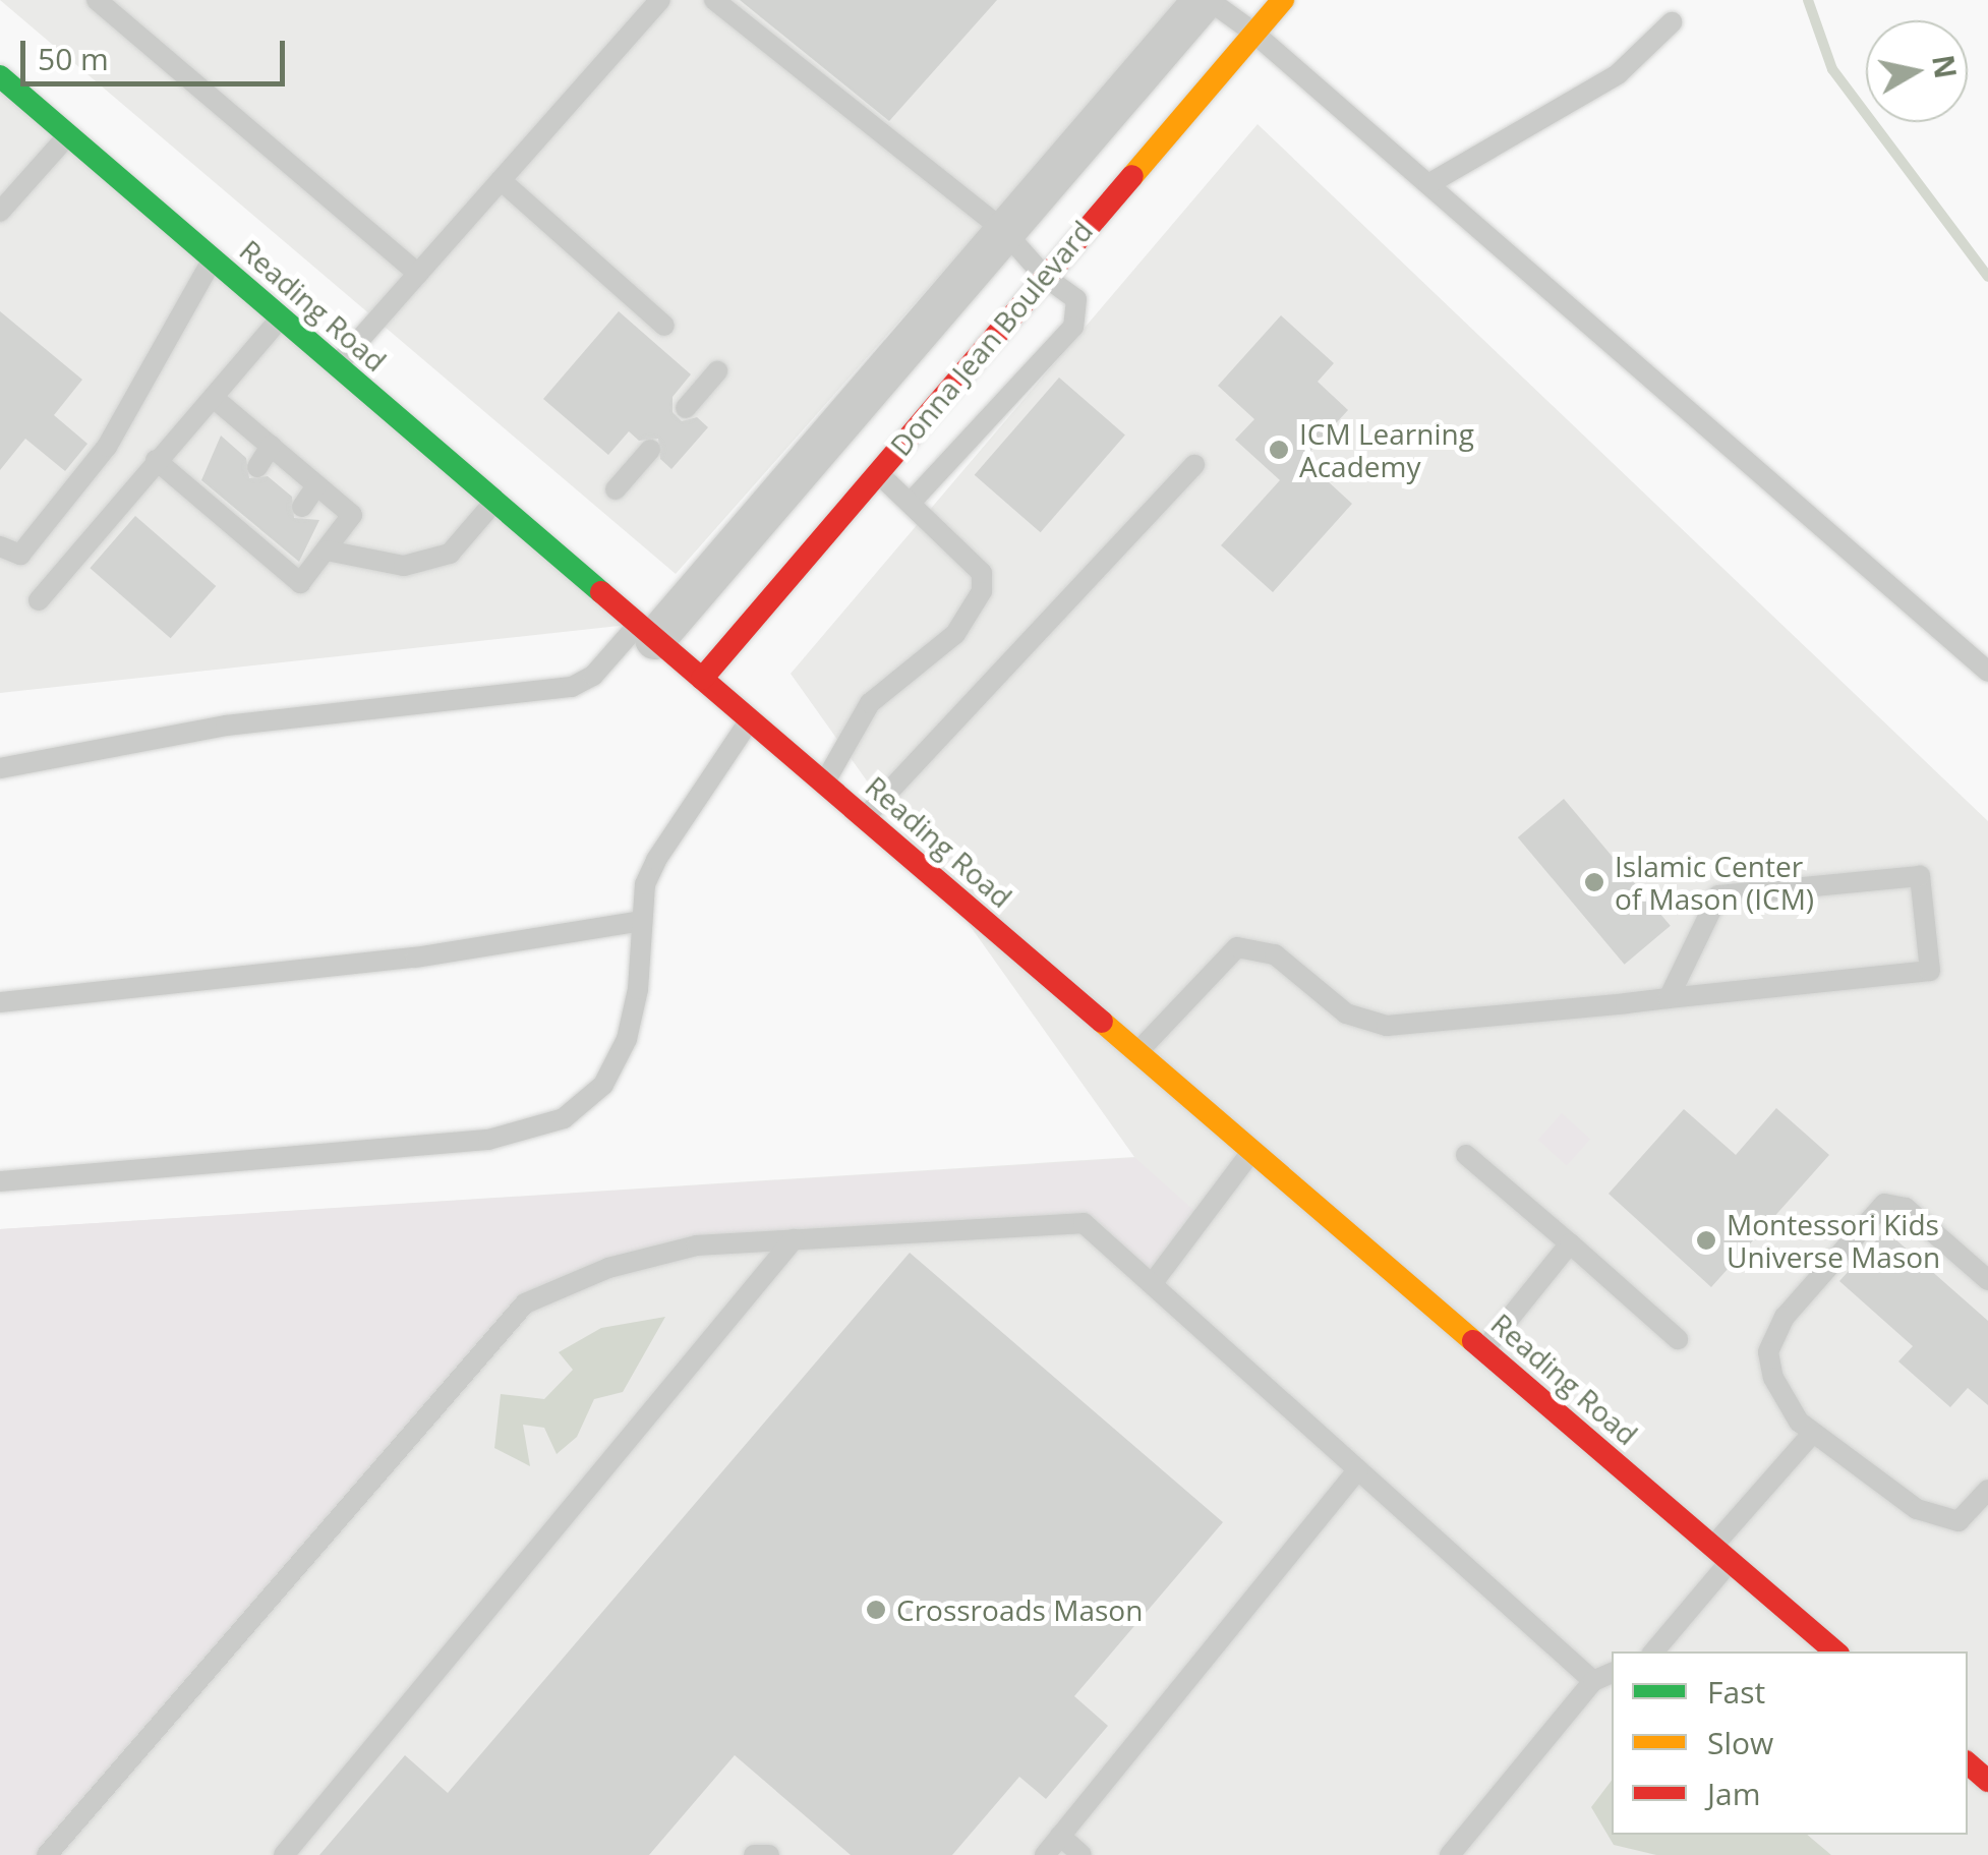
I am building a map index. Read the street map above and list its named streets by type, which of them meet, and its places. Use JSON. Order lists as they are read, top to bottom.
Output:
{
  "streets": {
    "main road": ["Reading Road", "Donna Jean Boulevard"]
  },
  "crossings": [
    ["Reading Road", "Donna Jean Boulevard"]
  ],
  "places": [
    "ICM Learning Academy",
    "Islamic Center of Mason (ICM)",
    "Montessori Kids Universe Mason",
    "Crossroads Mason"
  ],
  "legend": ["Fast", "Slow", "Jam"],
  "scale_bar": "50 m",
  "north": "right"
}
